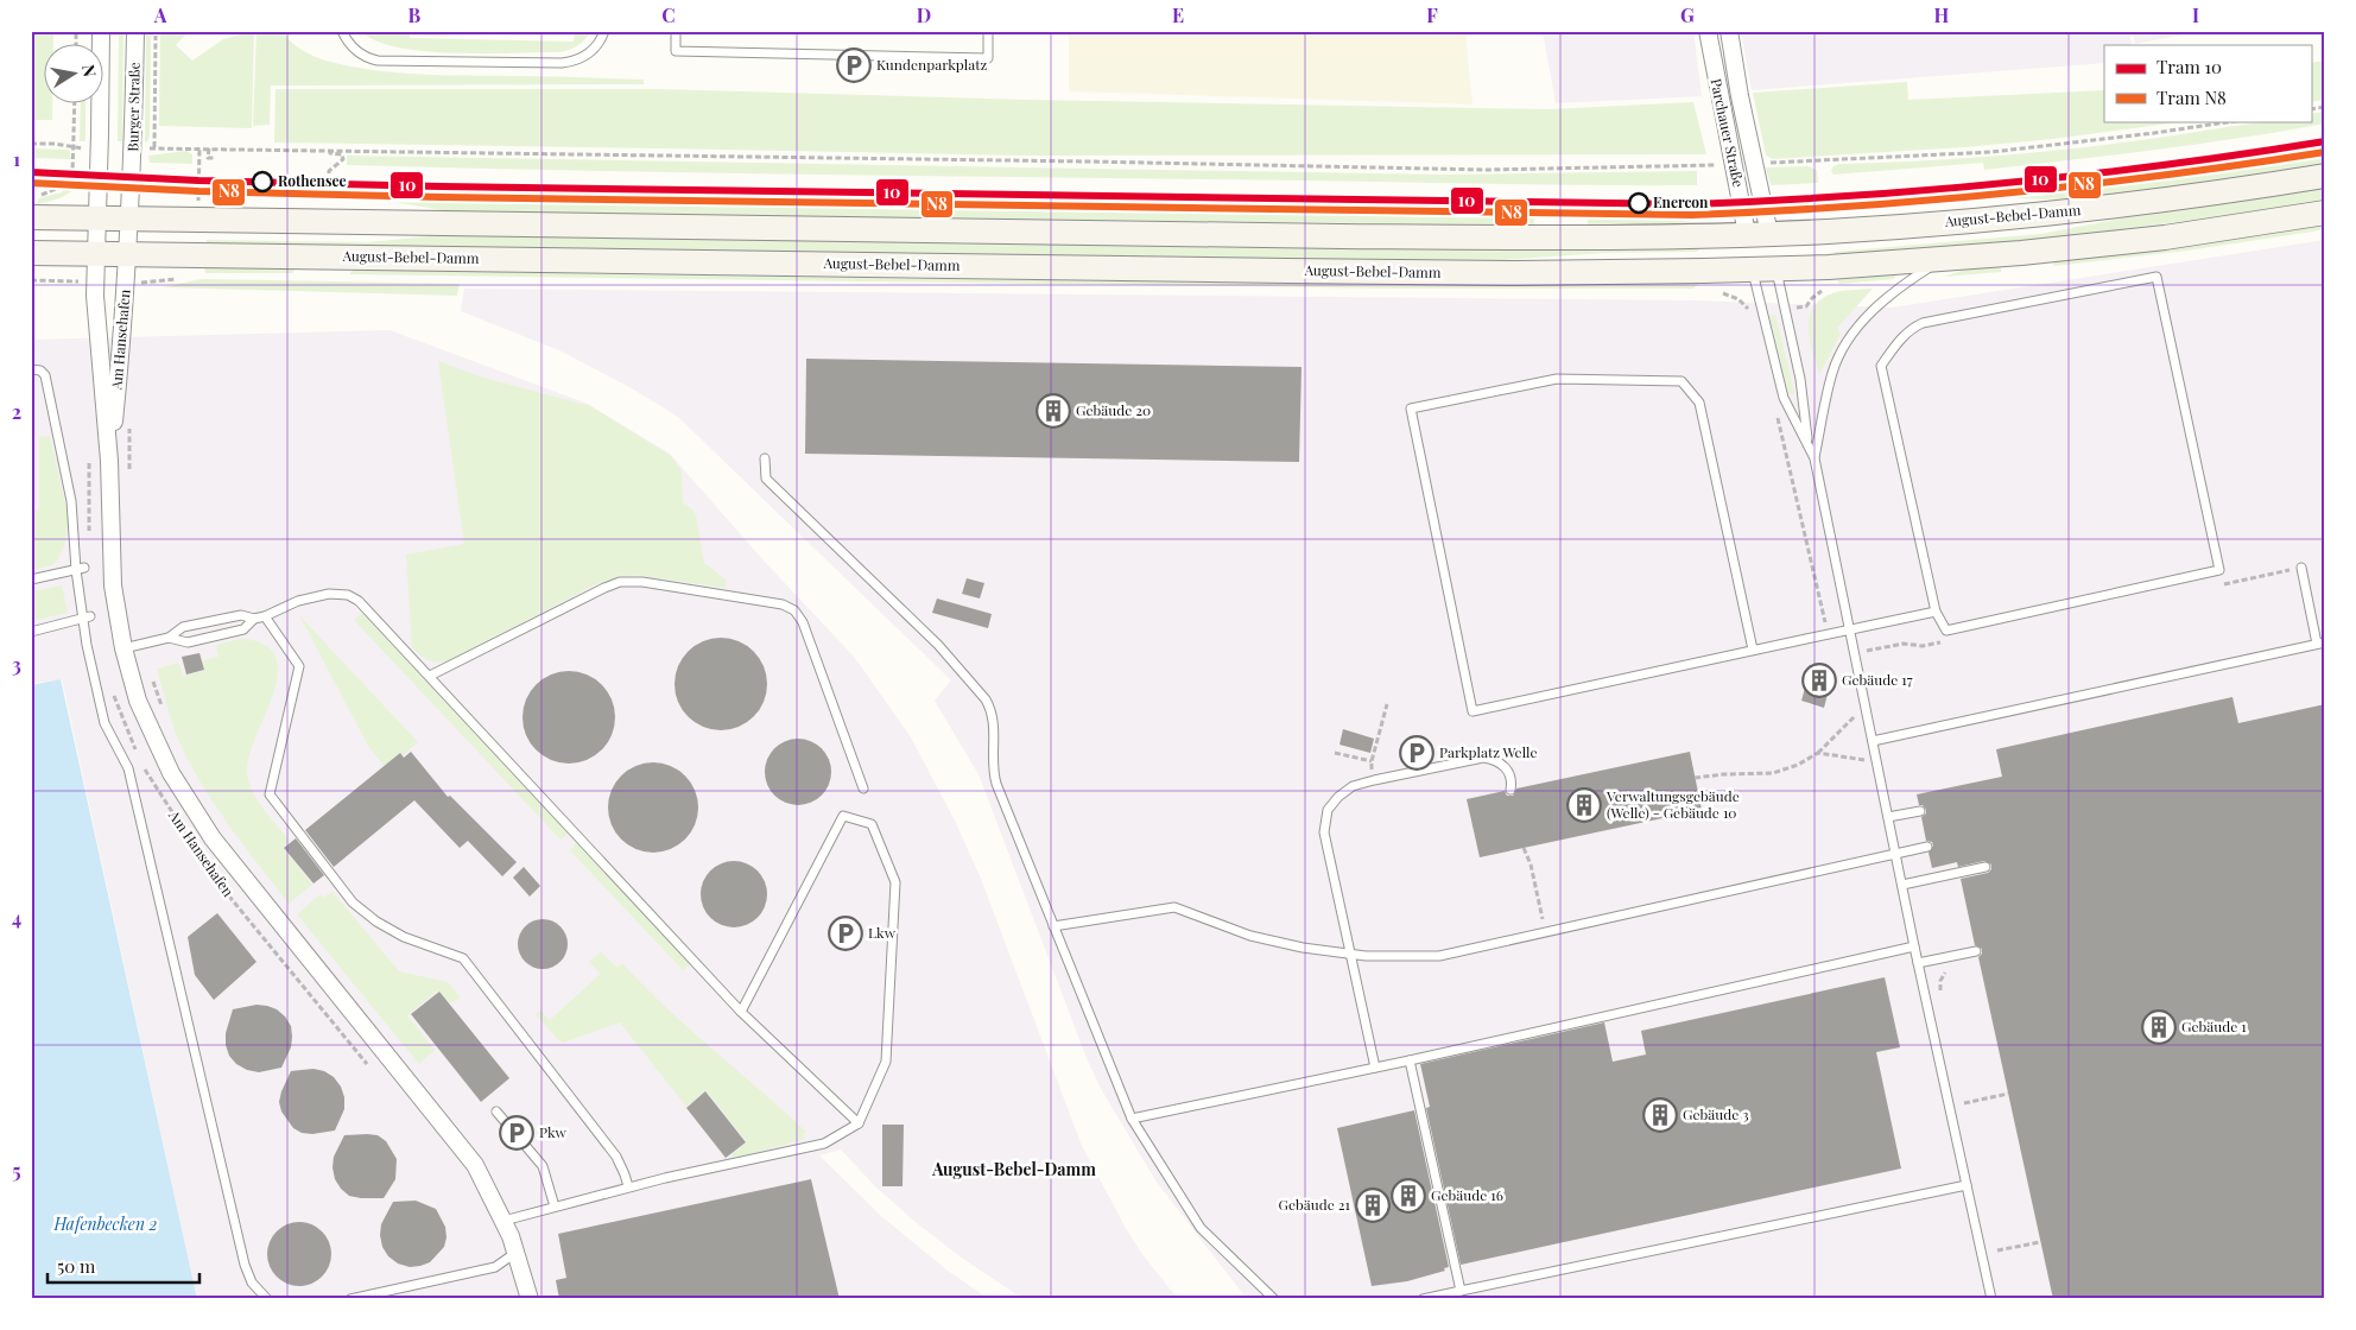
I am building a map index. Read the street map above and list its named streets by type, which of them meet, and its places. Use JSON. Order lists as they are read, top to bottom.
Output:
{
  "streets": {
    "main road": ["August-Bebel-Damm"],
    "street": ["Burger Straße", "Parchauer Straße", "Am Hansehafen"]
  },
  "crossings": [
    ["Burger Straße", "August-Bebel-Damm"],
    ["Burger Straße", "Am Hansehafen"],
    ["Parchauer Straße", "August-Bebel-Damm"],
    ["August-Bebel-Damm", "Am Hansehafen"]
  ],
  "districts": ["August-Bebel-Damm"],
  "water": ["Hafenbecken 2"],
  "places": {
    "parking": [
      "Kundenparkplatz",
      "Parkplatz Welle",
      "Lkw",
      "Pkw"
    ],
    "other": ["Rothensee", "Enercon"],
    "building": [
      "Gebäude 20",
      "Gebäude 17",
      "Verwaltungsgebäude (Welle) - Gebäude 10",
      "Gebäude 1",
      "Gebäude 3",
      "Gebäude 16",
      "Gebäude 21"
    ]
  },
  "lines": ["tram line 10", "tram line N8"],
  "legend": ["Tram 10", "Tram N8"],
  "scale_bar": "50 m",
  "north": "right",
  "grid": {
    "columns": [
      "A",
      "B",
      "C",
      "D",
      "E",
      "F",
      "G",
      "H",
      "I"
    ],
    "rows": [
      "1",
      "2",
      "3",
      "4",
      "5"
    ]
  }
}
